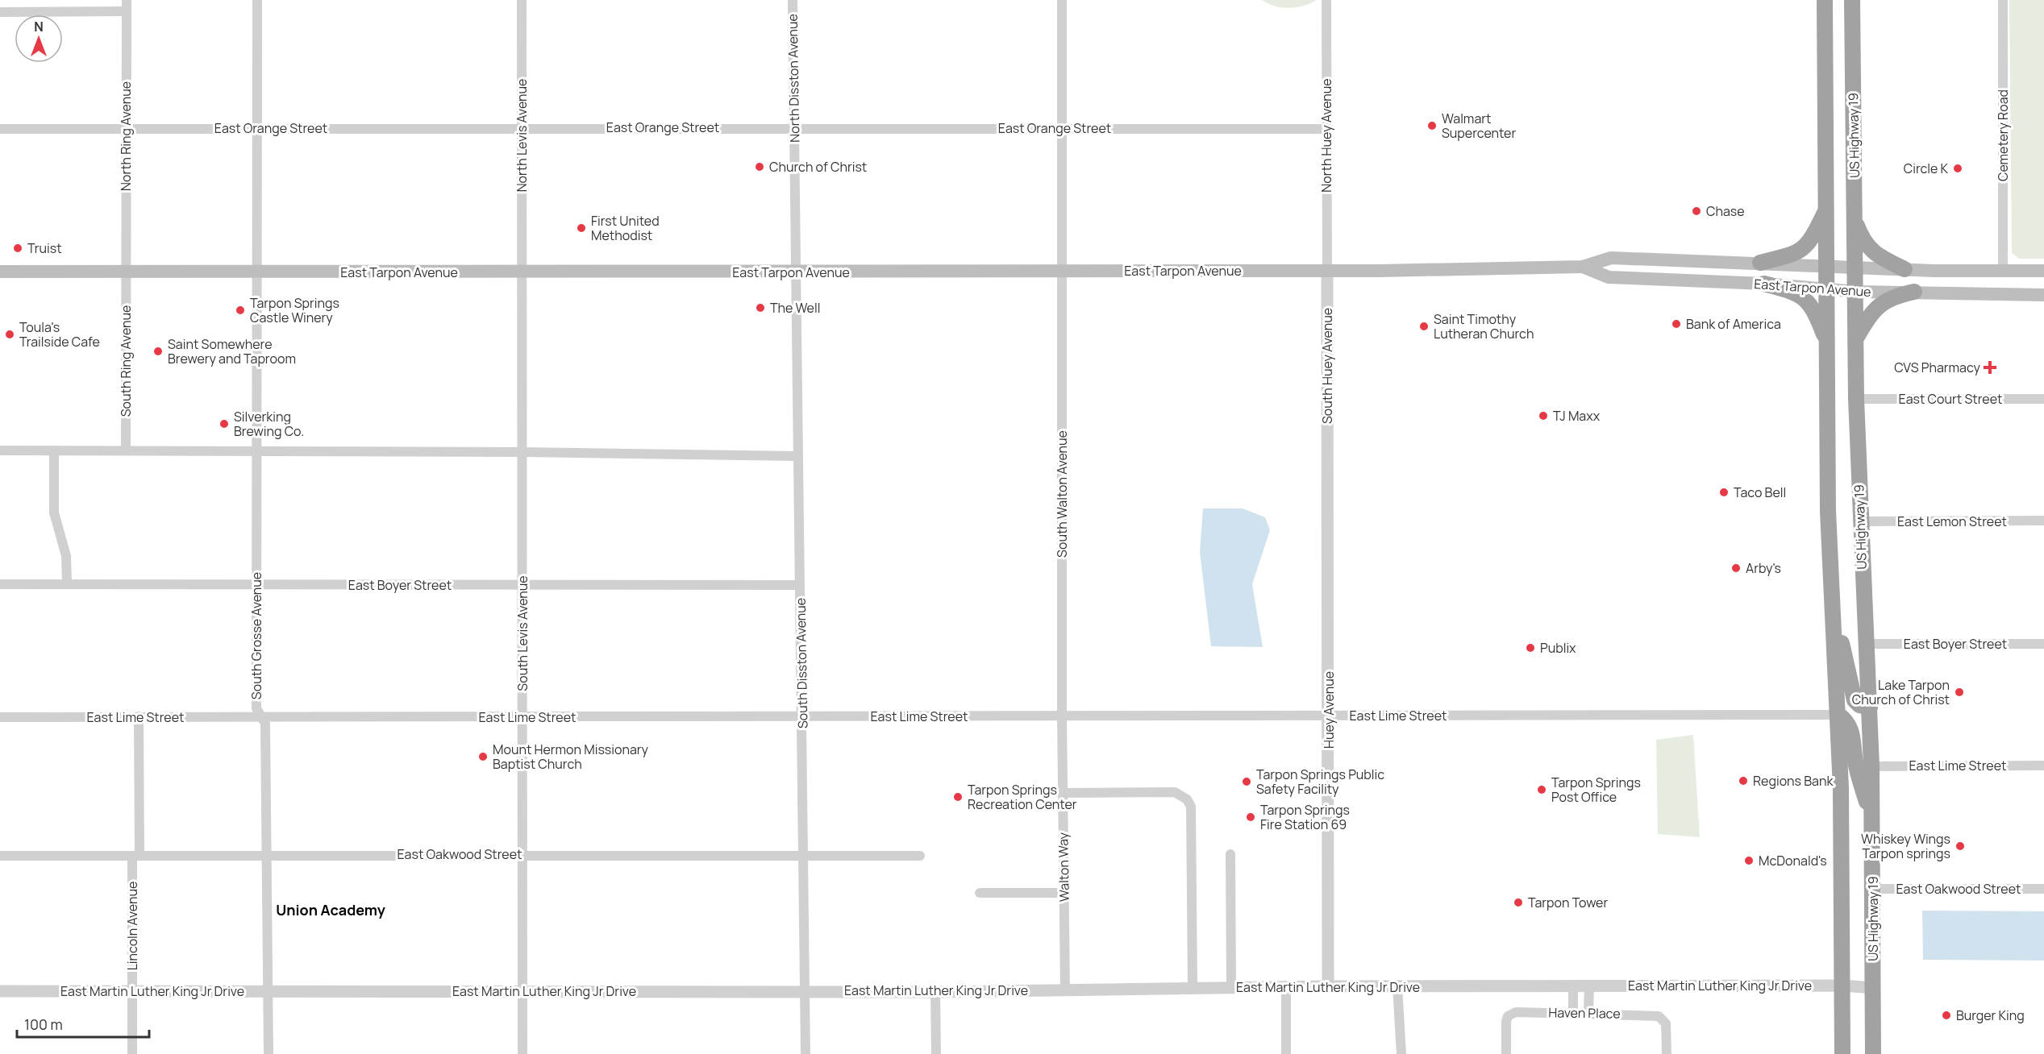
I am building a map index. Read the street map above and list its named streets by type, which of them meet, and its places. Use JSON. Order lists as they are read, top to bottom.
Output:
{
  "streets": {
    "highway": ["US Highway 19"],
    "main road": ["East Tarpon Avenue"],
    "street": [
      "North Disston Avenue",
      "East Orange Street",
      "North Levis Avenue",
      "North Huey Avenue",
      "Cemetery Road",
      "North Ring Avenue",
      "South Ring Avenue",
      "South Huey Avenue",
      "East Court Street",
      "South Walton Avenue",
      "East Lemon Street",
      "East Boyer Street",
      "South Levis Avenue",
      "South Grosse Avenue",
      "South Disston Avenue",
      "Huey Avenue",
      "East Lime Street",
      "East Oakwood Street",
      "Walton Way",
      "Lincoln Avenue",
      "East Martin Luther King Jr Drive",
      "Haven Place"
    ]
  },
  "crossings": [
    ["North Disston Avenue", "East Orange Street"],
    ["North Disston Avenue", "East Tarpon Avenue"],
    ["North Disston Avenue", "South Disston Avenue"],
    ["East Orange Street", "North Levis Avenue"],
    ["East Orange Street", "North Huey Avenue"],
    ["East Orange Street", "North Ring Avenue"],
    ["East Orange Street", "South Walton Avenue"],
    ["East Orange Street", "South Grosse Avenue"],
    ["North Levis Avenue", "East Tarpon Avenue"],
    ["North Levis Avenue", "South Levis Avenue"],
    ["North Huey Avenue", "East Tarpon Avenue"],
    ["North Huey Avenue", "South Huey Avenue"],
    ["US Highway 19", "East Tarpon Avenue"],
    ["US Highway 19", "East Court Street"],
    ["US Highway 19", "East Lemon Street"],
    ["US Highway 19", "East Boyer Street"],
    ["US Highway 19", "East Lime Street"],
    ["US Highway 19", "East Oakwood Street"],
    ["US Highway 19", "East Martin Luther King Jr Drive"],
    ["Cemetery Road", "East Tarpon Avenue"],
    ["North Ring Avenue", "East Tarpon Avenue"],
    ["North Ring Avenue", "South Ring Avenue"],
    ["East Tarpon Avenue", "South Ring Avenue"],
    ["East Tarpon Avenue", "South Huey Avenue"],
    ["East Tarpon Avenue", "South Walton Avenue"],
    ["East Tarpon Avenue", "South Levis Avenue"],
    ["East Tarpon Avenue", "South Grosse Avenue"],
    ["East Tarpon Avenue", "South Disston Avenue"],
    ["South Huey Avenue", "Huey Avenue"],
    ["South Walton Avenue", "East Lime Street"],
    ["South Walton Avenue", "Walton Way"],
    ["East Boyer Street", "South Levis Avenue"],
    ["East Boyer Street", "South Grosse Avenue"],
    ["East Boyer Street", "South Disston Avenue"],
    ["South Levis Avenue", "East Lime Street"],
    ["South Levis Avenue", "East Oakwood Street"],
    ["South Levis Avenue", "East Martin Luther King Jr Drive"],
    ["South Grosse Avenue", "East Lime Street"],
    ["South Grosse Avenue", "East Oakwood Street"],
    ["South Grosse Avenue", "East Martin Luther King Jr Drive"],
    ["South Disston Avenue", "East Lime Street"],
    ["South Disston Avenue", "East Oakwood Street"],
    ["South Disston Avenue", "East Martin Luther King Jr Drive"],
    ["Huey Avenue", "East Lime Street"],
    ["Huey Avenue", "East Martin Luther King Jr Drive"],
    ["East Lime Street", "Walton Way"],
    ["East Lime Street", "Lincoln Avenue"],
    ["East Oakwood Street", "Lincoln Avenue"],
    ["Walton Way", "East Martin Luther King Jr Drive"],
    ["Lincoln Avenue", "East Martin Luther King Jr Drive"]
  ],
  "districts": ["Union Academy"],
  "places": {
    "other": [
      "Walmart Supercenter",
      "Church of Christ",
      "Circle K",
      "Chase",
      "First United Methodist",
      "Truist",
      "The Well",
      "Tarpon Springs Castle Winery",
      "Bank of America",
      "Saint Timothy Lutheran Church",
      "Toula's Trailside Cafe",
      "Saint Somewhere Brewery and Taproom",
      "TJ Maxx",
      "Silverking Brewing Co.",
      "Taco Bell",
      "Arby's",
      "Publix",
      "Lake Tarpon Church of Christ",
      "Mount Hermon Missionary Baptist Church",
      "Regions Bank",
      "Tarpon Springs Public Safety Facility",
      "Tarpon Springs Post Office",
      "Tarpon Springs Recreation Center",
      "Tarpon Springs Fire Station 69",
      "Whiskey Wings Tarpon springs",
      "McDonald's",
      "Tarpon Tower",
      "Burger King"
    ],
    "health": ["CVS Pharmacy"]
  },
  "scale_bar": "100 m",
  "north": "top"
}
